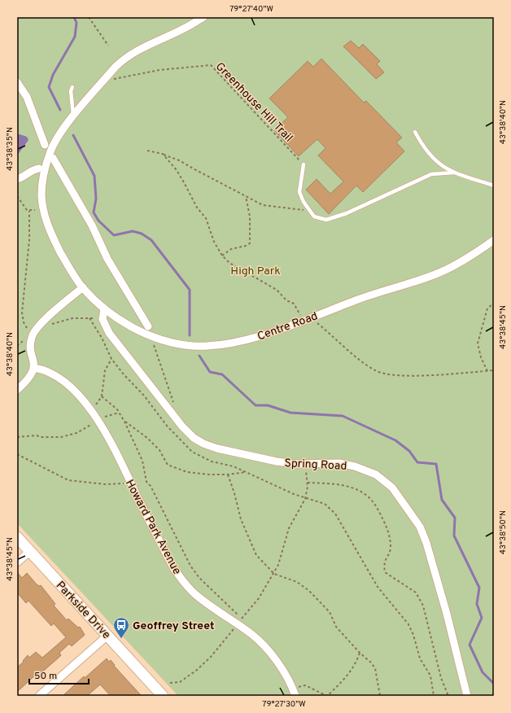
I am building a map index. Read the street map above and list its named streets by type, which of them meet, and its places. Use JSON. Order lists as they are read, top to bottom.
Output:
{
  "streets": {
    "main road": ["Parkside Drive"],
    "street": ["Centre Road", "Spring Road", "Howard Park Avenue"],
    "path": ["Greenhouse Hill Trail"]
  },
  "crossings": [
    ["Centre Road", "Spring Road"]
  ],
  "parks": ["High Park"],
  "places": {
    "bus stop": ["Geoffrey Street"]
  },
  "scale_bar": "50 m",
  "coordinates": [
    "79°27'40\"W",
    "43°38'40\"N",
    "43°38'35\"N",
    "43°38'45\"N",
    "43°38'50\"N",
    "79°27'30\"W"
  ]
}
